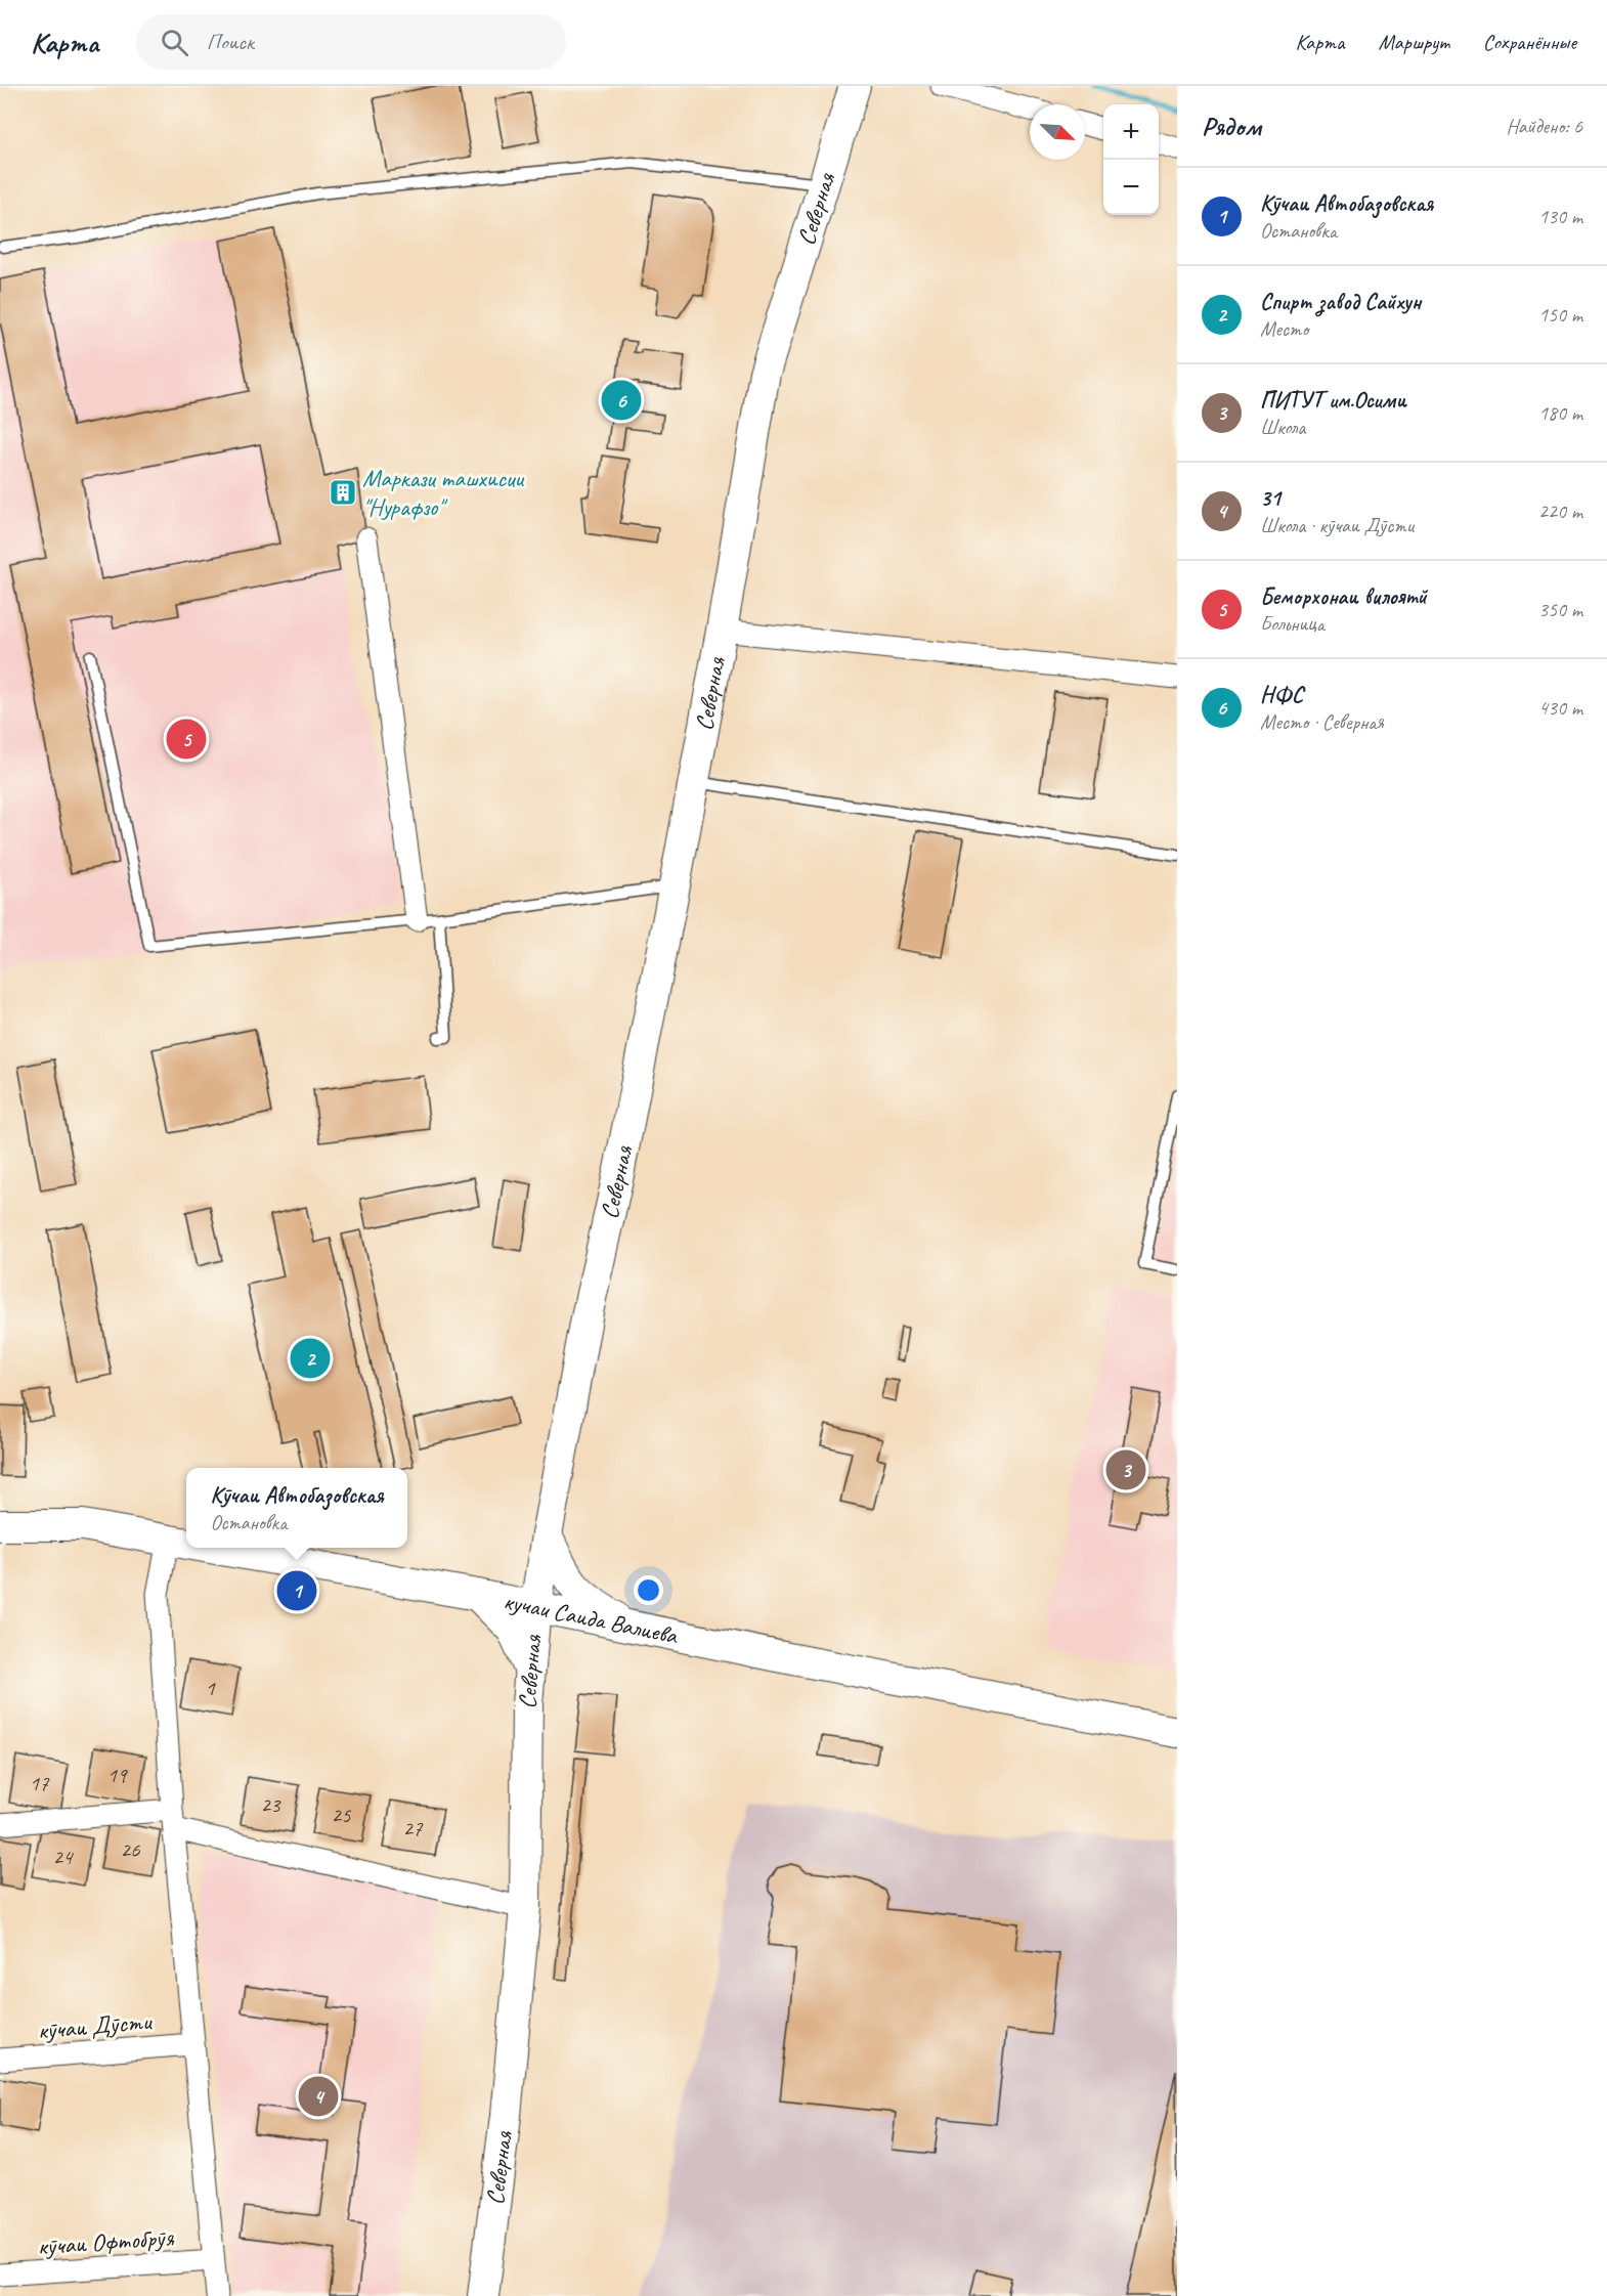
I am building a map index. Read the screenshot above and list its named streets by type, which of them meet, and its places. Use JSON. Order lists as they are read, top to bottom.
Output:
{
  "streets": {
    "main road": ["Северная", "кучаи Саида Валиева"],
    "street": ["кӯчаи Дӯсти", "кӯчаи Офтобрӯя"]
  },
  "crossings": [
    ["Северная", "кучаи Саида Валиева"]
  ],
  "places": {
    "building": ["Маркази ташхисии \"Нурафзо\""]
  },
  "house_numbers": [
    "1",
    "19",
    "17",
    "23",
    "25",
    "27",
    "26",
    "24"
  ],
  "north": "bottom right",
  "page": {
    "header": "Карта",
    "search": "Поиск",
    "nav": ["Карта", "Маршрут", "Сохранённые"],
    "heading": ["Рядом", "Найдено: 6"],
    "map_buttons": ["+", "−"],
    "list": [
      {
        "mark": "1",
        "name": "Кӯчаи Автобазовская",
        "note": "Остановка",
        "value": "130 m"
      },
      {
        "mark": "2",
        "name": "Спирт завод Сайхун",
        "note": "Место",
        "value": "150 m"
      },
      {
        "mark": "3",
        "name": "ПИТУТ им.Осими",
        "note": "Школа",
        "value": "180 m"
      },
      {
        "mark": "4",
        "name": "31",
        "note": "Школа · кӯчаи Дӯсти",
        "value": "220 m"
      },
      {
        "mark": "5",
        "name": "Беморхонаи вилоятй",
        "note": "Больница",
        "value": "350 m"
      },
      {
        "mark": "6",
        "name": "НФС",
        "note": "Место · Северная",
        "value": "430 m"
      }
    ],
    "pins": [
      "6",
      "5",
      "2",
      "3",
      "1",
      "4"
    ],
    "popup": ["Кӯчаи Автобазовская", "Остановка"]
  }
}
